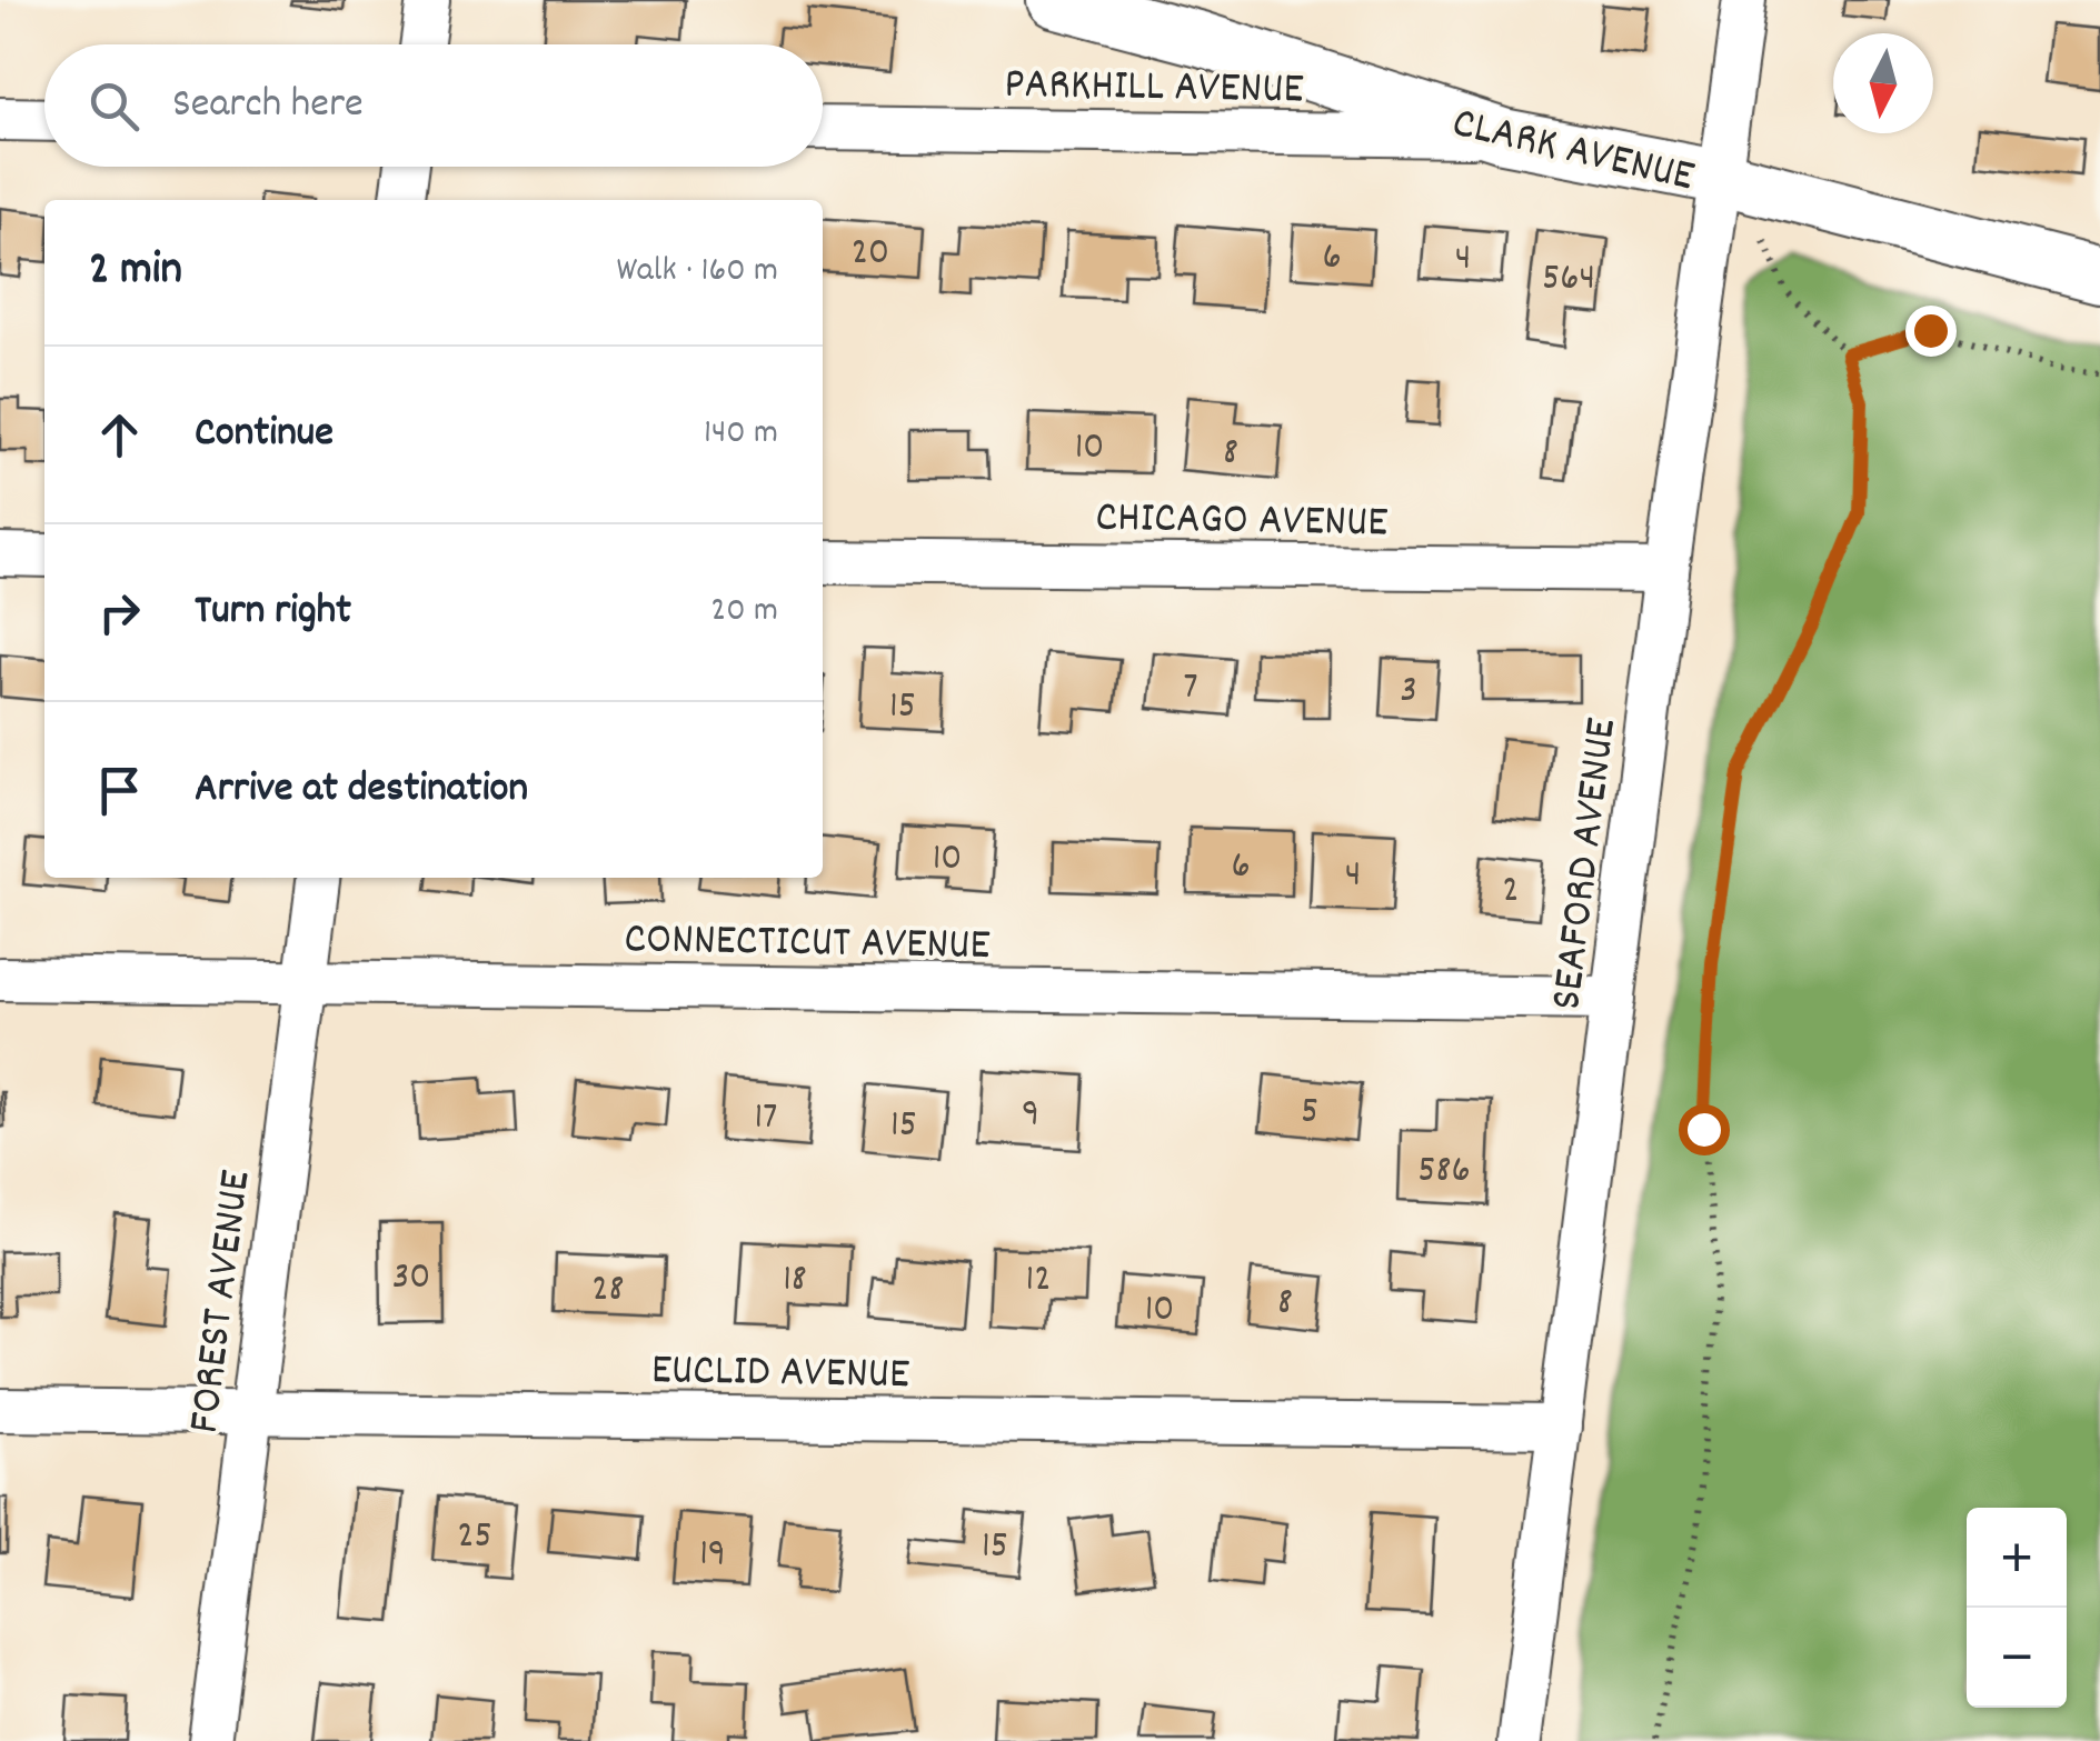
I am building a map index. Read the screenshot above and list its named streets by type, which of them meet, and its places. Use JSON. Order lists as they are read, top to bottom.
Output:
{
  "streets": {
    "street": [
      "PARKHILL AVENUE",
      "CLARK AVENUE",
      "CHICAGO AVENUE",
      "SEAFORD AVENUE",
      "CONNECTICUT AVENUE",
      "FOREST AVENUE",
      "EUCLID AVENUE"
    ]
  },
  "crossings": [
    ["PARKHILL AVENUE", "CLARK AVENUE"],
    ["CLARK AVENUE", "SEAFORD AVENUE"],
    ["CHICAGO AVENUE", "SEAFORD AVENUE"],
    ["SEAFORD AVENUE", "CONNECTICUT AVENUE"],
    ["SEAFORD AVENUE", "EUCLID AVENUE"],
    ["CONNECTICUT AVENUE", "FOREST AVENUE"],
    ["FOREST AVENUE", "EUCLID AVENUE"]
  ],
  "house_numbers": [
    "20",
    "6",
    "4",
    "564",
    "10",
    "8",
    "7",
    "3",
    "15",
    "10",
    "6",
    "4",
    "2",
    "5",
    "9",
    "17",
    "15",
    "586",
    "30",
    "18",
    "12",
    "28",
    "8",
    "10",
    "25",
    "15",
    "19"
  ],
  "north": "bottom",
  "page": {
    "search": "Search here",
    "heading": ["2 min", "Walk · 160 m"],
    "list": [
      ["Continue", "140 m"],
      ["Turn right", "20 m"],
      "Arrive at destination"
    ],
    "map_buttons": ["+", "−"]
  }
}
